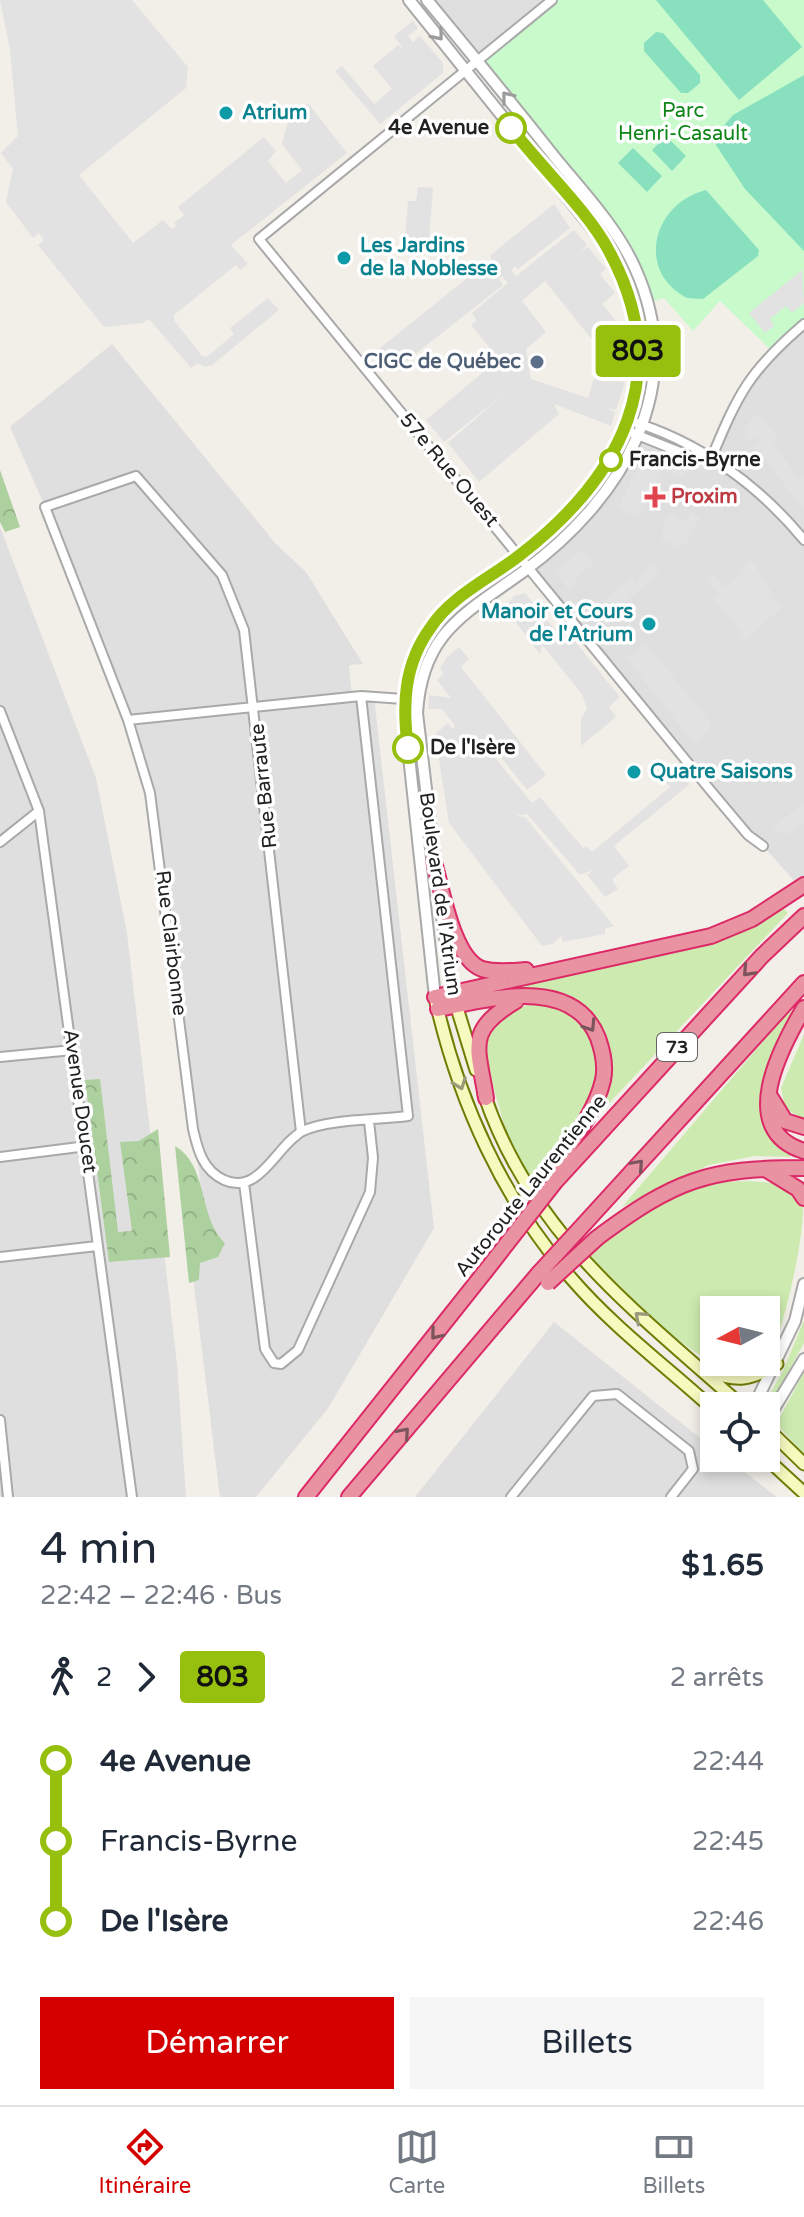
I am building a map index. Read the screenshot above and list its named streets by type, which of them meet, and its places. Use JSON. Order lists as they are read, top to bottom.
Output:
{
  "streets": {
    "highway": ["73", "Autoroute Laurentienne"],
    "main road": ["Boulevard de l'Atrium"],
    "street": [
      "57e Rue Ouest",
      "Rue Barraute",
      "Rue Clairbonne",
      "Avenue Doucet"
    ]
  },
  "crossings": [
    ["57e Rue Ouest", "Boulevard de l'Atrium"],
    ["Rue Barraute", "Rue Clairbonne"]
  ],
  "parks": ["Parc Henri-Casault"],
  "places": {
    "other": [
      "Atrium",
      "4e Avenue",
      "Les Jardins de la Noblesse",
      "CIGC de Québec",
      "Francis-Byrne",
      "Manoir et Cours de l'Atrium",
      "De l'Isère",
      "Quatre Saisons"
    ],
    "health": ["Proxim"]
  },
  "lines": ["bus line 803"],
  "north": "left",
  "page": {
    "on_map": "803",
    "heading": ["4 min", "22:42 – 22:46 · Bus", "$1.65"],
    "legs": ["2", "803", "2 arrêts"],
    "list": [
      {
        "name": "4e Avenue",
        "value": "22:44"
      },
      {
        "name": "Francis-Byrne",
        "value": "22:45"
      },
      {
        "name": "De l'Isère",
        "value": "22:46"
      }
    ],
    "buttons": ["Démarrer", "Billets"],
    "tabs": ["Itinéraire", "Carte", "Billets"]
  }
}
